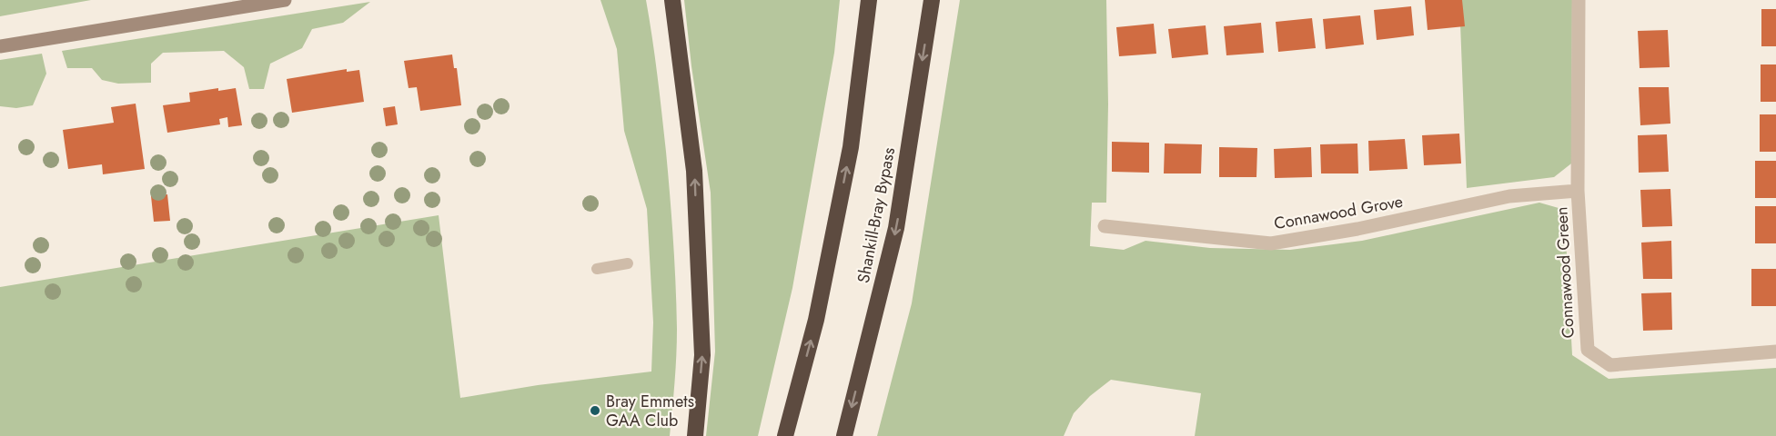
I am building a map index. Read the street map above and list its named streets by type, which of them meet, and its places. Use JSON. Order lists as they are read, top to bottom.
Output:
{
  "streets": {
    "highway": ["Shankill-Bray Bypass"],
    "street": ["Connawood Grove", "Connawood Green"]
  },
  "crossings": [
    ["Connawood Grove", "Connawood Green"]
  ],
  "places": ["Bray Emmets GAA Club"]
}
